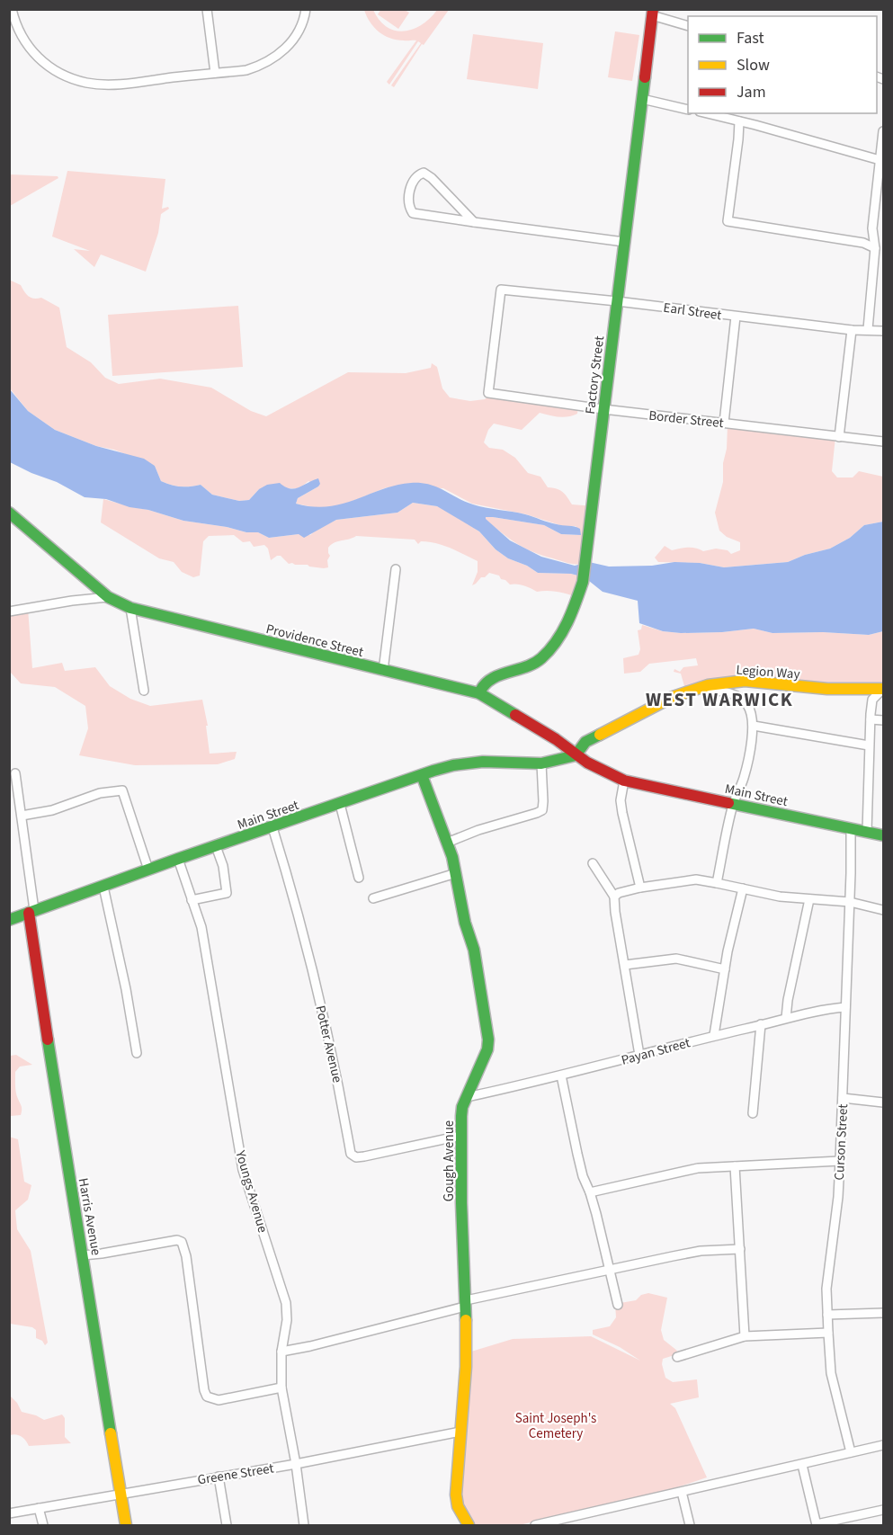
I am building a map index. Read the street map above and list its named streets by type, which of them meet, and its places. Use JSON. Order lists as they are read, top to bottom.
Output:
{
  "streets": {
    "street": [
      "Earl Street",
      "Factory Street",
      "Border Street",
      "Providence Street",
      "Legion Way",
      "Main Street",
      "Potter Avenue",
      "Payan Street",
      "Curson Street",
      "Gough Avenue",
      "Youngs Avenue",
      "Harris Avenue",
      "Greene Street"
    ]
  },
  "crossings": [
    ["Earl Street", "Factory Street"],
    ["Earl Street", "Border Street"],
    ["Factory Street", "Border Street"],
    ["Factory Street", "Providence Street"],
    ["Providence Street", "Legion Way"],
    ["Providence Street", "Main Street"],
    ["Main Street", "Potter Avenue"],
    ["Main Street", "Curson Street"],
    ["Main Street", "Gough Avenue"],
    ["Main Street", "Youngs Avenue"],
    ["Main Street", "Harris Avenue"],
    ["Potter Avenue", "Gough Avenue"],
    ["Payan Street", "Curson Street"],
    ["Payan Street", "Gough Avenue"],
    ["Gough Avenue", "Greene Street"],
    ["Youngs Avenue", "Greene Street"],
    ["Harris Avenue", "Greene Street"]
  ],
  "districts": ["WEST WARWICK"],
  "parks": ["Saint Joseph's Cemetery"],
  "legend": ["Fast", "Slow", "Jam"]
}
